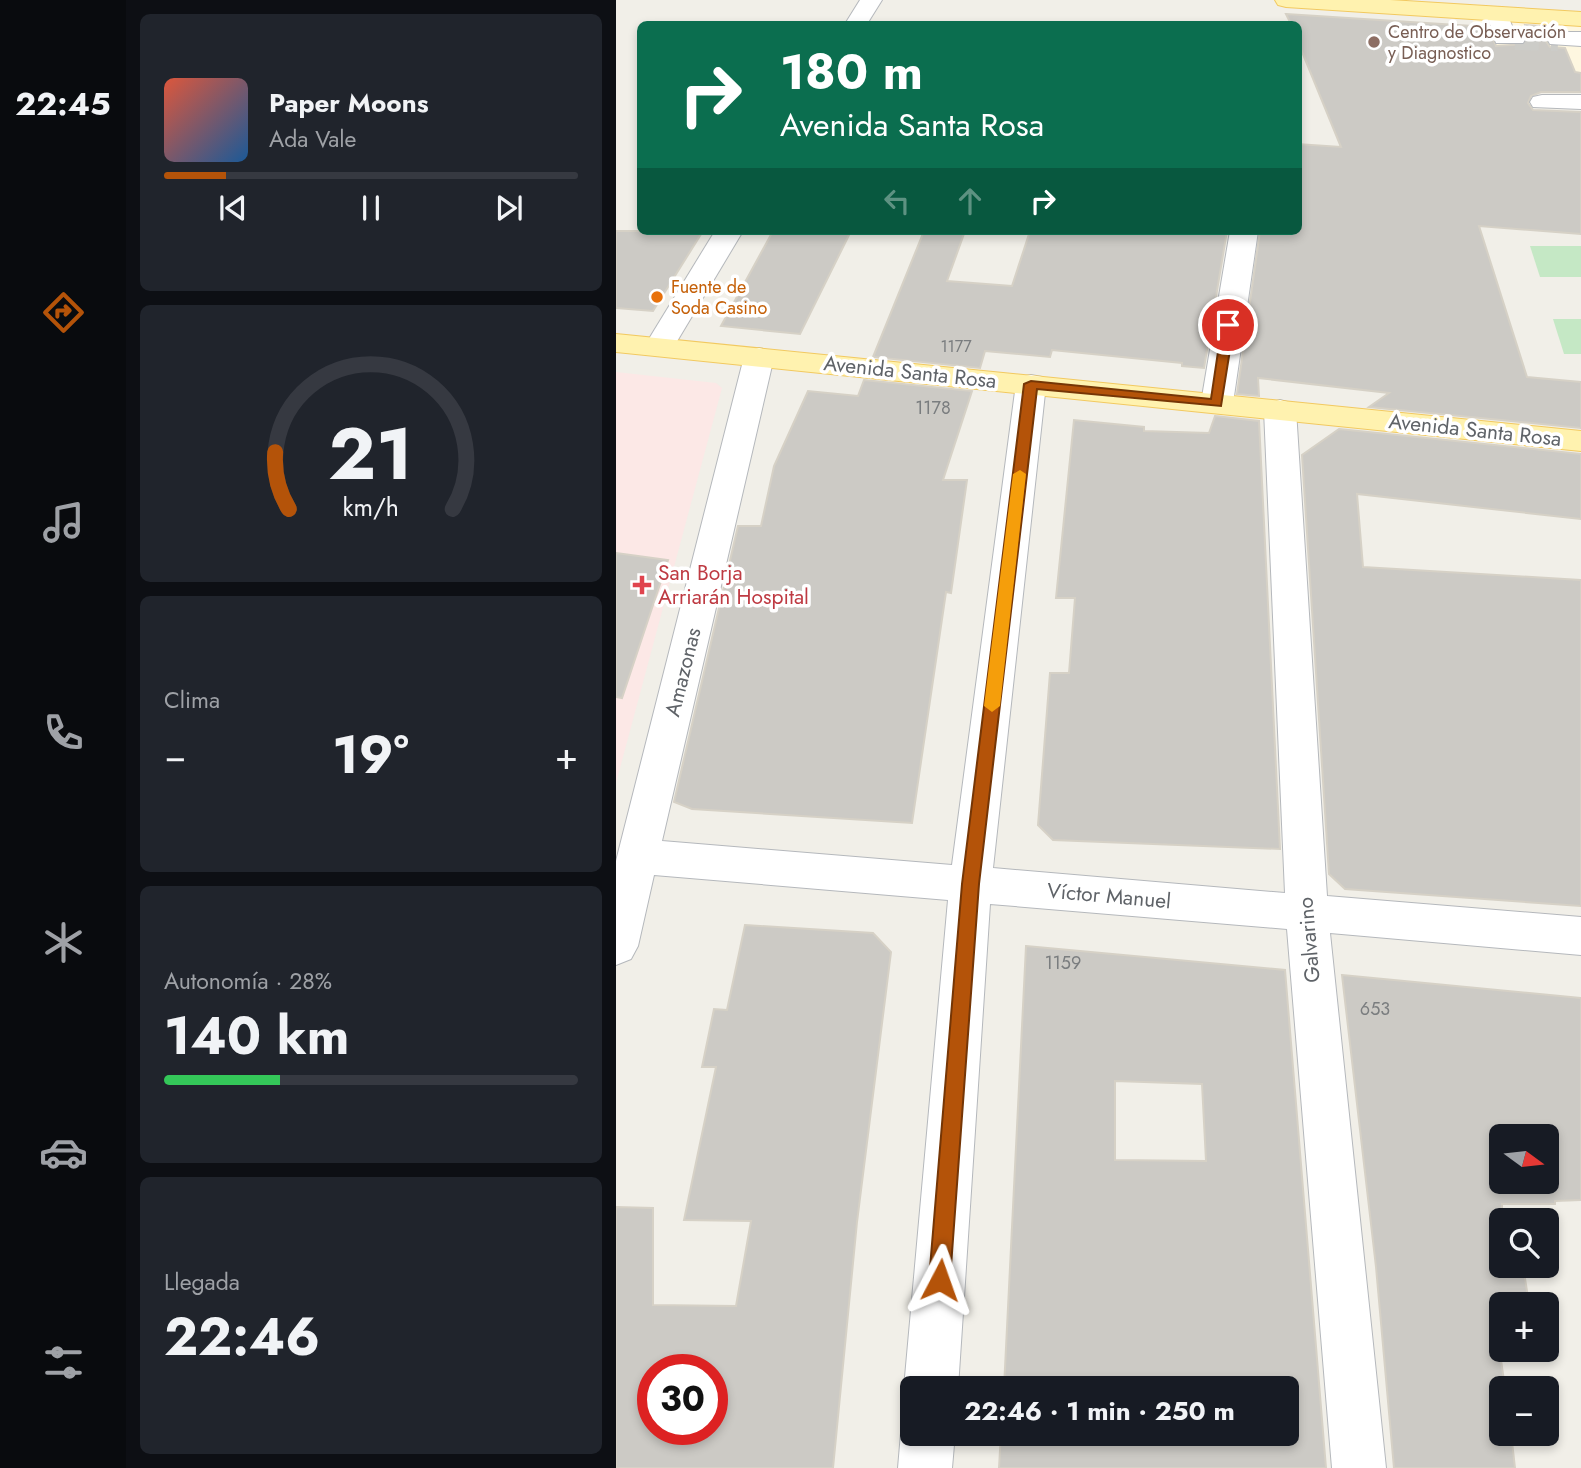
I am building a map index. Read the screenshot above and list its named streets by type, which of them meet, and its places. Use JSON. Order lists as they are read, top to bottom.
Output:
{
  "streets": {
    "main road": ["Avenida Santa Rosa"],
    "street": ["Amazonas", "Víctor Manuel", "Galvarino"]
  },
  "crossings": [
    ["Avenida Santa Rosa", "Amazonas"],
    ["Avenida Santa Rosa", "Galvarino"],
    ["Amazonas", "Víctor Manuel"],
    ["Víctor Manuel", "Galvarino"]
  ],
  "places": {
    "other": ["Centro de Observación y Diagnostico", "Fuente de Soda Casino"],
    "health": ["San Borja Arriarán Hospital"]
  },
  "house_numbers": [
    "1177",
    "1178",
    "1159",
    "653"
  ],
  "north": "right",
  "page": {
    "tabs": "22:45",
    "turn": ["180 m", "Avenida Santa Rosa"],
    "song": ["Paper Moons", "Ada Vale"],
    "tile": [
      "Clima",
      ["Autonomía · 28%", "140 km"],
      ["Llegada", "22:46"]
    ],
    "heat": ["−", "19°", "+"],
    "map_buttons": ["+", "−"],
    "limit": "30",
    "trip": "22:46 · 1 min · 250 m",
    "gauge": ["21", "km/h"]
  }
}
